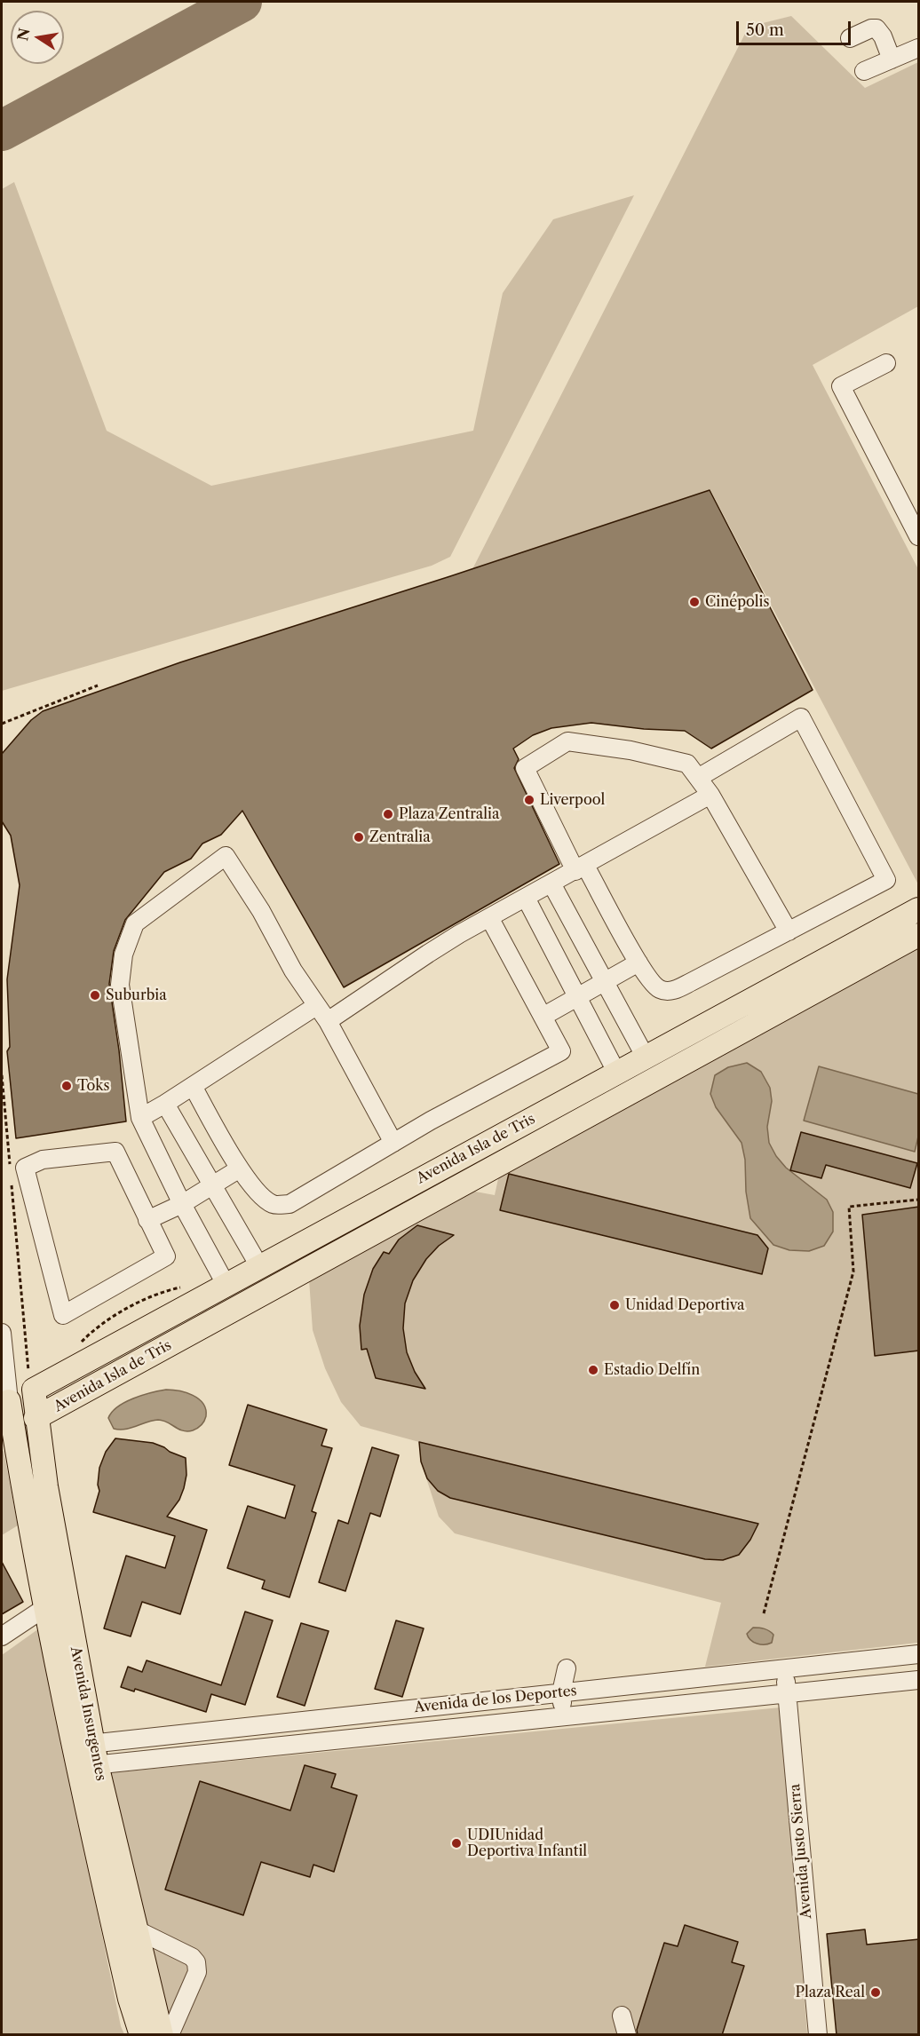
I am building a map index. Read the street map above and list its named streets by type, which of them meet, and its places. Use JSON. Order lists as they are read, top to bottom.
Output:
{
  "streets": {
    "main road": ["Avenida Isla de Tris", "Avenida Insurgentes"],
    "street": ["Avenida de los Deportes", "Avenida Justo Sierra"]
  },
  "crossings": [
    ["Avenida Isla de Tris", "Avenida Insurgentes"],
    ["Avenida de los Deportes", "Avenida Insurgentes"],
    ["Avenida de los Deportes", "Avenida Justo Sierra"]
  ],
  "places": [
    "Cinépolis",
    "Liverpool",
    "Plaza Zentralia",
    "Zentralia",
    "Suburbia",
    "Toks",
    "Unidad Deportiva",
    "Estadio Delfín",
    "UDIUnidad Deportiva Infantil",
    "Plaza Real"
  ],
  "scale_bar": "50 m",
  "north": "left"
}
